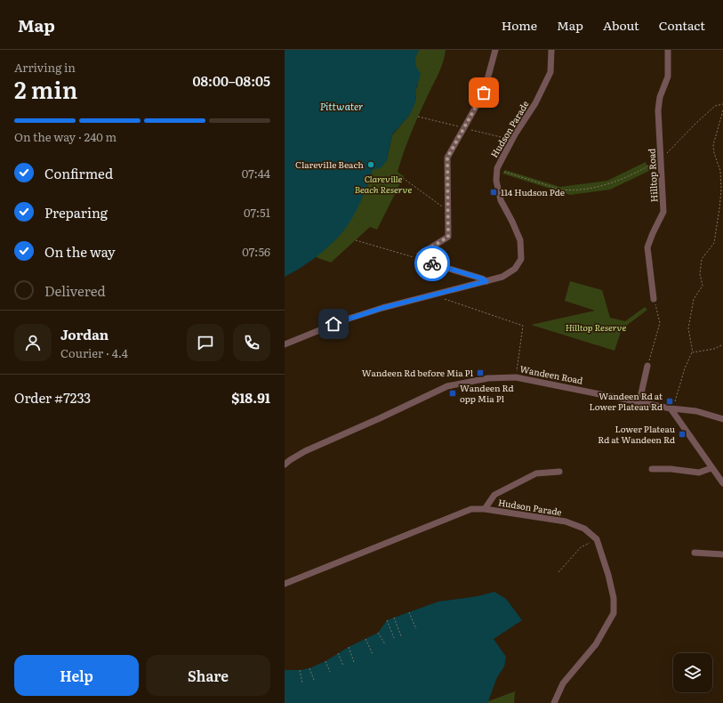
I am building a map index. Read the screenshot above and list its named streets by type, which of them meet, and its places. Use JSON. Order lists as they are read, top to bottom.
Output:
{
  "streets": {
    "street": ["Hudson Parade", "Hilltop Road", "Wandeen Road"]
  },
  "water": ["Pittwater"],
  "parks": ["Clareville Beach Reserve", "Hilltop Reserve"],
  "places": {
    "other": ["Clareville Beach"],
    "transit": [
      "114 Hudson Pde",
      "Wandeen Rd before Mia Pl",
      "Wandeen Rd opp Mia Pl",
      "Wandeen Rd at Lower Plateau Rd",
      "Lower Plateau Rd at Wandeen Rd"
    ]
  },
  "page": {
    "header": "Map",
    "nav": [
      "Home",
      "Map",
      "About",
      "Contact"
    ],
    "heading": ["2 min", "Arriving in", "08:00–08:05"],
    "panel": [
      "Jordan",
      "Courier · 4.4",
      "Order #7233",
      "$18.91"
    ],
    "bar": "On the way · 240 m",
    "list": [
      ["Confirmed", "07:44"],
      ["Preparing", "07:51"],
      ["On the way", "07:56"],
      "Delivered"
    ],
    "buttons": ["Help", "Share"]
  }
}
